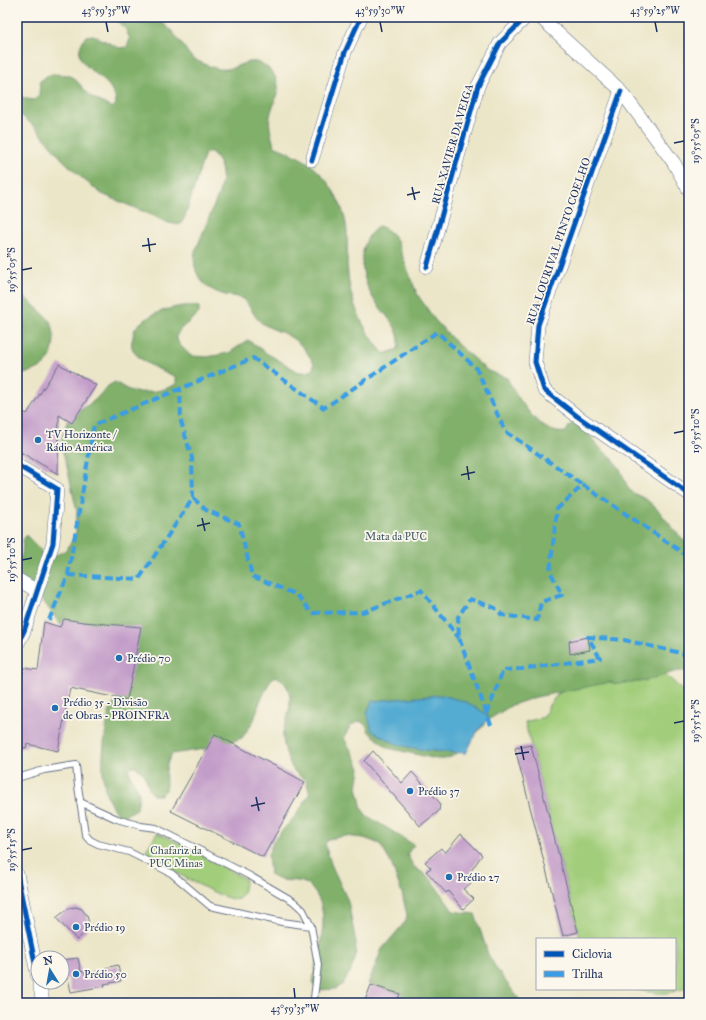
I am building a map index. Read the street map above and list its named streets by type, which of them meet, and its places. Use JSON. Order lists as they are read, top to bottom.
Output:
{
  "streets": {
    "street": ["RUA XAVIER DA VEIGA", "RUA LOURIVAL PINTO COELHO"]
  },
  "parks": ["Mata da PUC", "Chafariz da PUC Minas"],
  "places": [
    "TV Horizonte / Rádio América",
    "Prédio 70",
    "Prédio 35 - Divisão de Obras - PROINFRA",
    "Prédio 37",
    "Prédio 27",
    "Prédio 19",
    "Prédio 50"
  ],
  "legend": ["Ciclovia", "Trilha"],
  "north": "top",
  "coordinates": [
    "43°59'35\"W",
    "43°59'30\"W",
    "43°59'25\"W",
    "19°55'05\"S",
    "19°55'10\"S",
    "19°55'15\"S"
  ]
}
